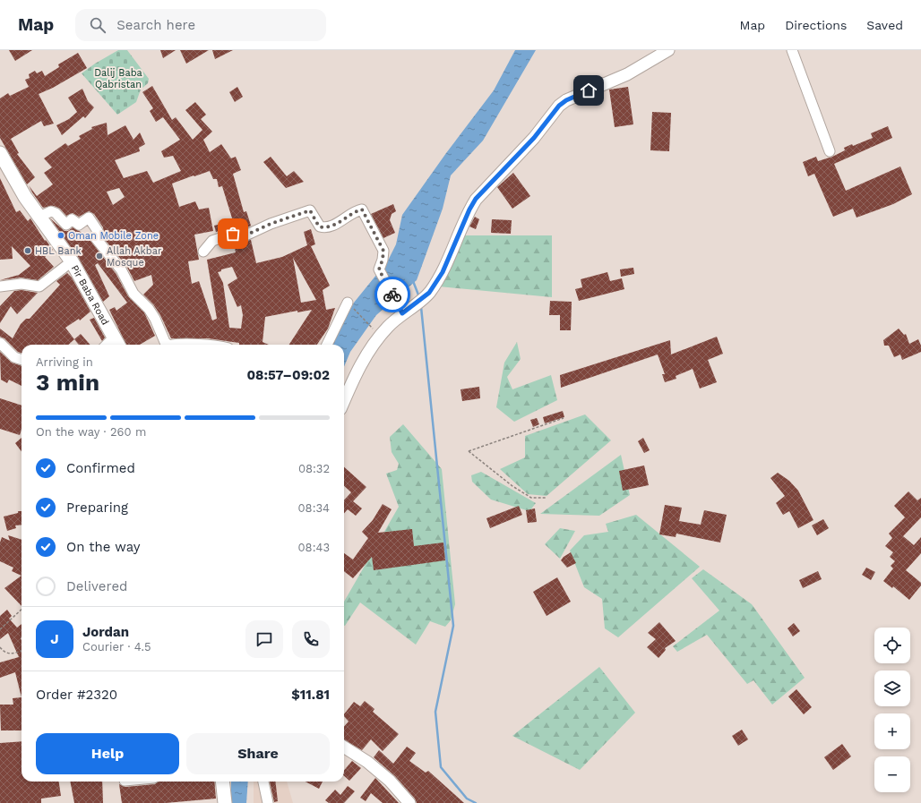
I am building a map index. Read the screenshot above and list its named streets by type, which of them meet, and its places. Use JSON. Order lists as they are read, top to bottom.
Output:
{
  "streets": {
    "main road": ["Pir Baba Road"]
  },
  "parks": ["Dalij Baba Qabristan"],
  "places": ["Oman Mobile Zone", "HBL Bank", "Allah Akbar Mosque"],
  "page": {
    "header": "Map",
    "search": "Search here",
    "nav": ["Map", "Directions", "Saved"],
    "heading": ["3 min", "Arriving in", "08:57–09:02"],
    "panel": [
      "Jordan",
      "Courier · 4.5",
      "Order #2320",
      "$11.81"
    ],
    "bar": "On the way · 260 m",
    "list": [
      ["Confirmed", "08:32"],
      ["Preparing", "08:34"],
      ["On the way", "08:43"],
      "Delivered"
    ],
    "round": "J",
    "map_buttons": ["+", "−"],
    "buttons": ["Help", "Share"]
  }
}
